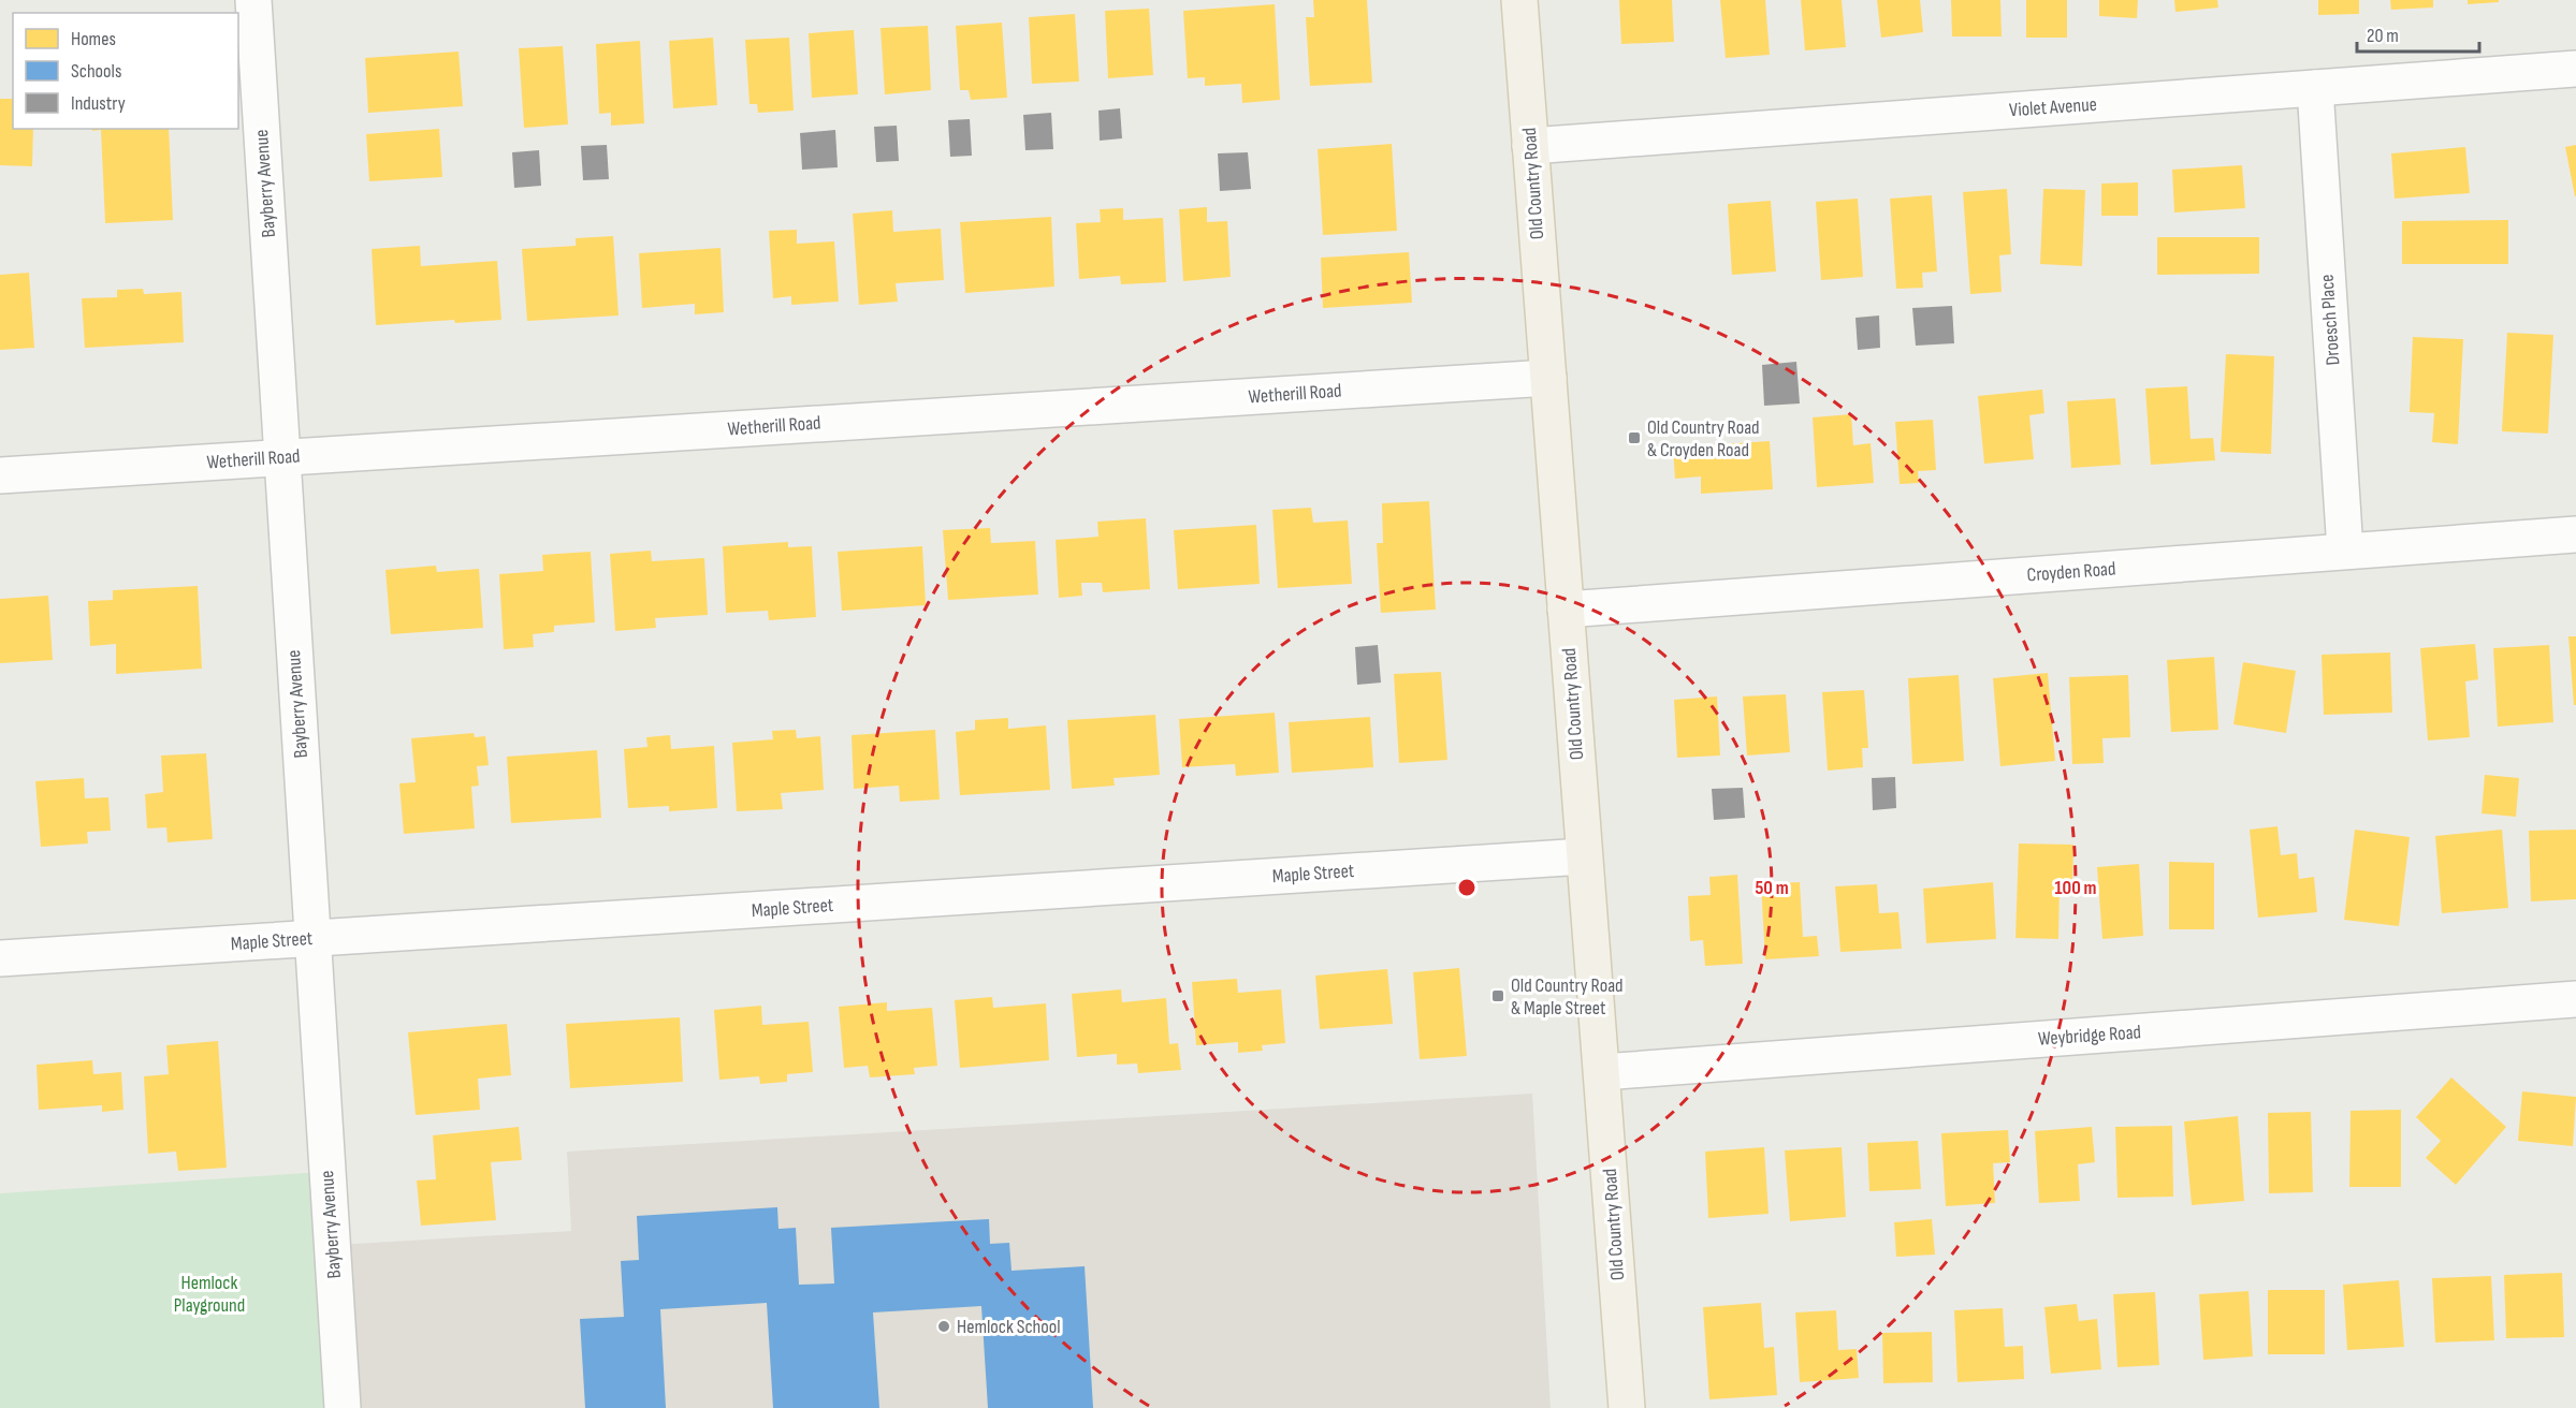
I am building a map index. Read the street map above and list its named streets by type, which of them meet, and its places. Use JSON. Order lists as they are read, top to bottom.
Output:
{
  "streets": {
    "main road": ["Old Country Road"],
    "street": [
      "Violet Avenue",
      "Bayberry Avenue",
      "Droesch Place",
      "Wetherill Road",
      "Croyden Road",
      "Maple Street",
      "Weybridge Road"
    ]
  },
  "crossings": [
    ["Violet Avenue", "Old Country Road"],
    ["Violet Avenue", "Droesch Place"],
    ["Bayberry Avenue", "Wetherill Road"],
    ["Bayberry Avenue", "Maple Street"],
    ["Old Country Road", "Wetherill Road"],
    ["Old Country Road", "Croyden Road"],
    ["Old Country Road", "Maple Street"],
    ["Old Country Road", "Weybridge Road"],
    ["Droesch Place", "Croyden Road"]
  ],
  "parks": ["Hemlock Playground"],
  "places": {
    "transit": ["Old Country Road & Croyden Road", "Old Country Road & Maple Street"],
    "other": ["Hemlock School"]
  },
  "legend": ["Homes", "Schools", "Industry"],
  "scale_bar": "20 m",
  "rings": ["50 m", "100 m"]
}
